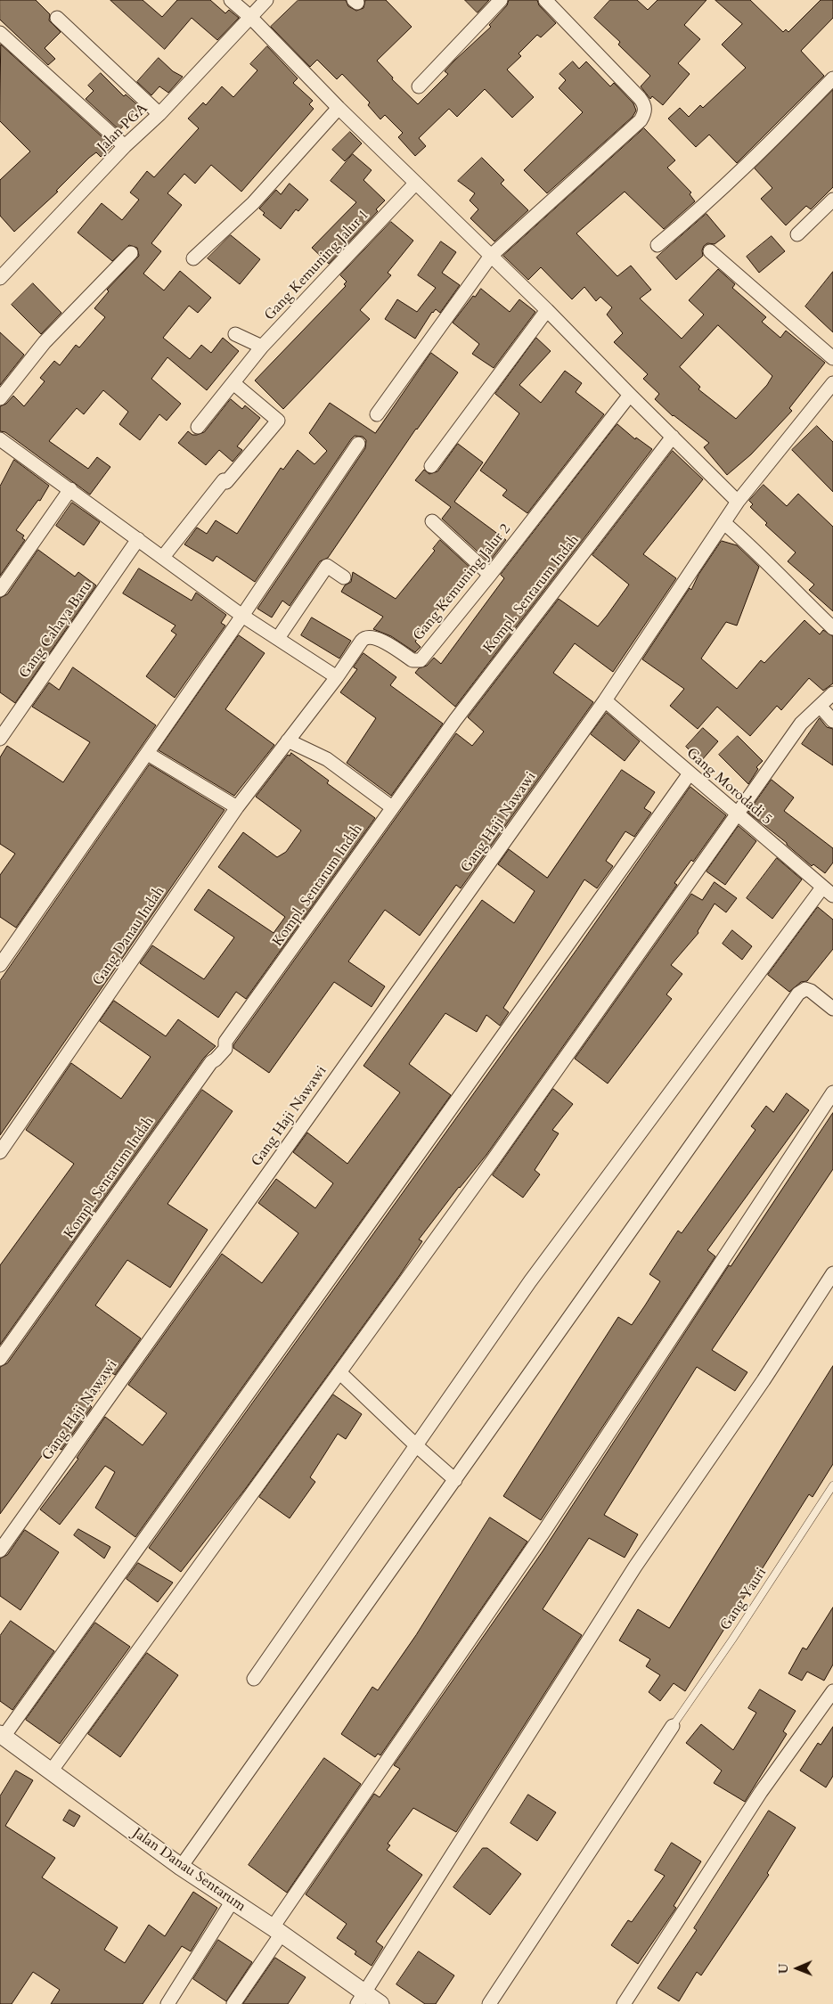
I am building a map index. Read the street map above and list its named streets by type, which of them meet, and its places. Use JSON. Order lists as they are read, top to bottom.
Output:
{
  "streets": {
    "street": [
      "Jalan PGA",
      "Gang Kemuning Jalur 1",
      "Gang Kemuning Jalur 2",
      "Kompl. Sentarum Indah",
      "Gang Cahaya Baru",
      "Gang Morodadi 5",
      "Gang Haji Nawawi",
      "Gang Danau Indah",
      "Jalan Danau Sentarum"
    ],
    "lane": ["Gang Yauri"]
  },
  "crossings": [
    ["Gang Kemuning Jalur 2", "Gang Danau Indah"],
    ["Gang Morodadi 5", "Gang Haji Nawawi"]
  ],
  "north": "left"
}
